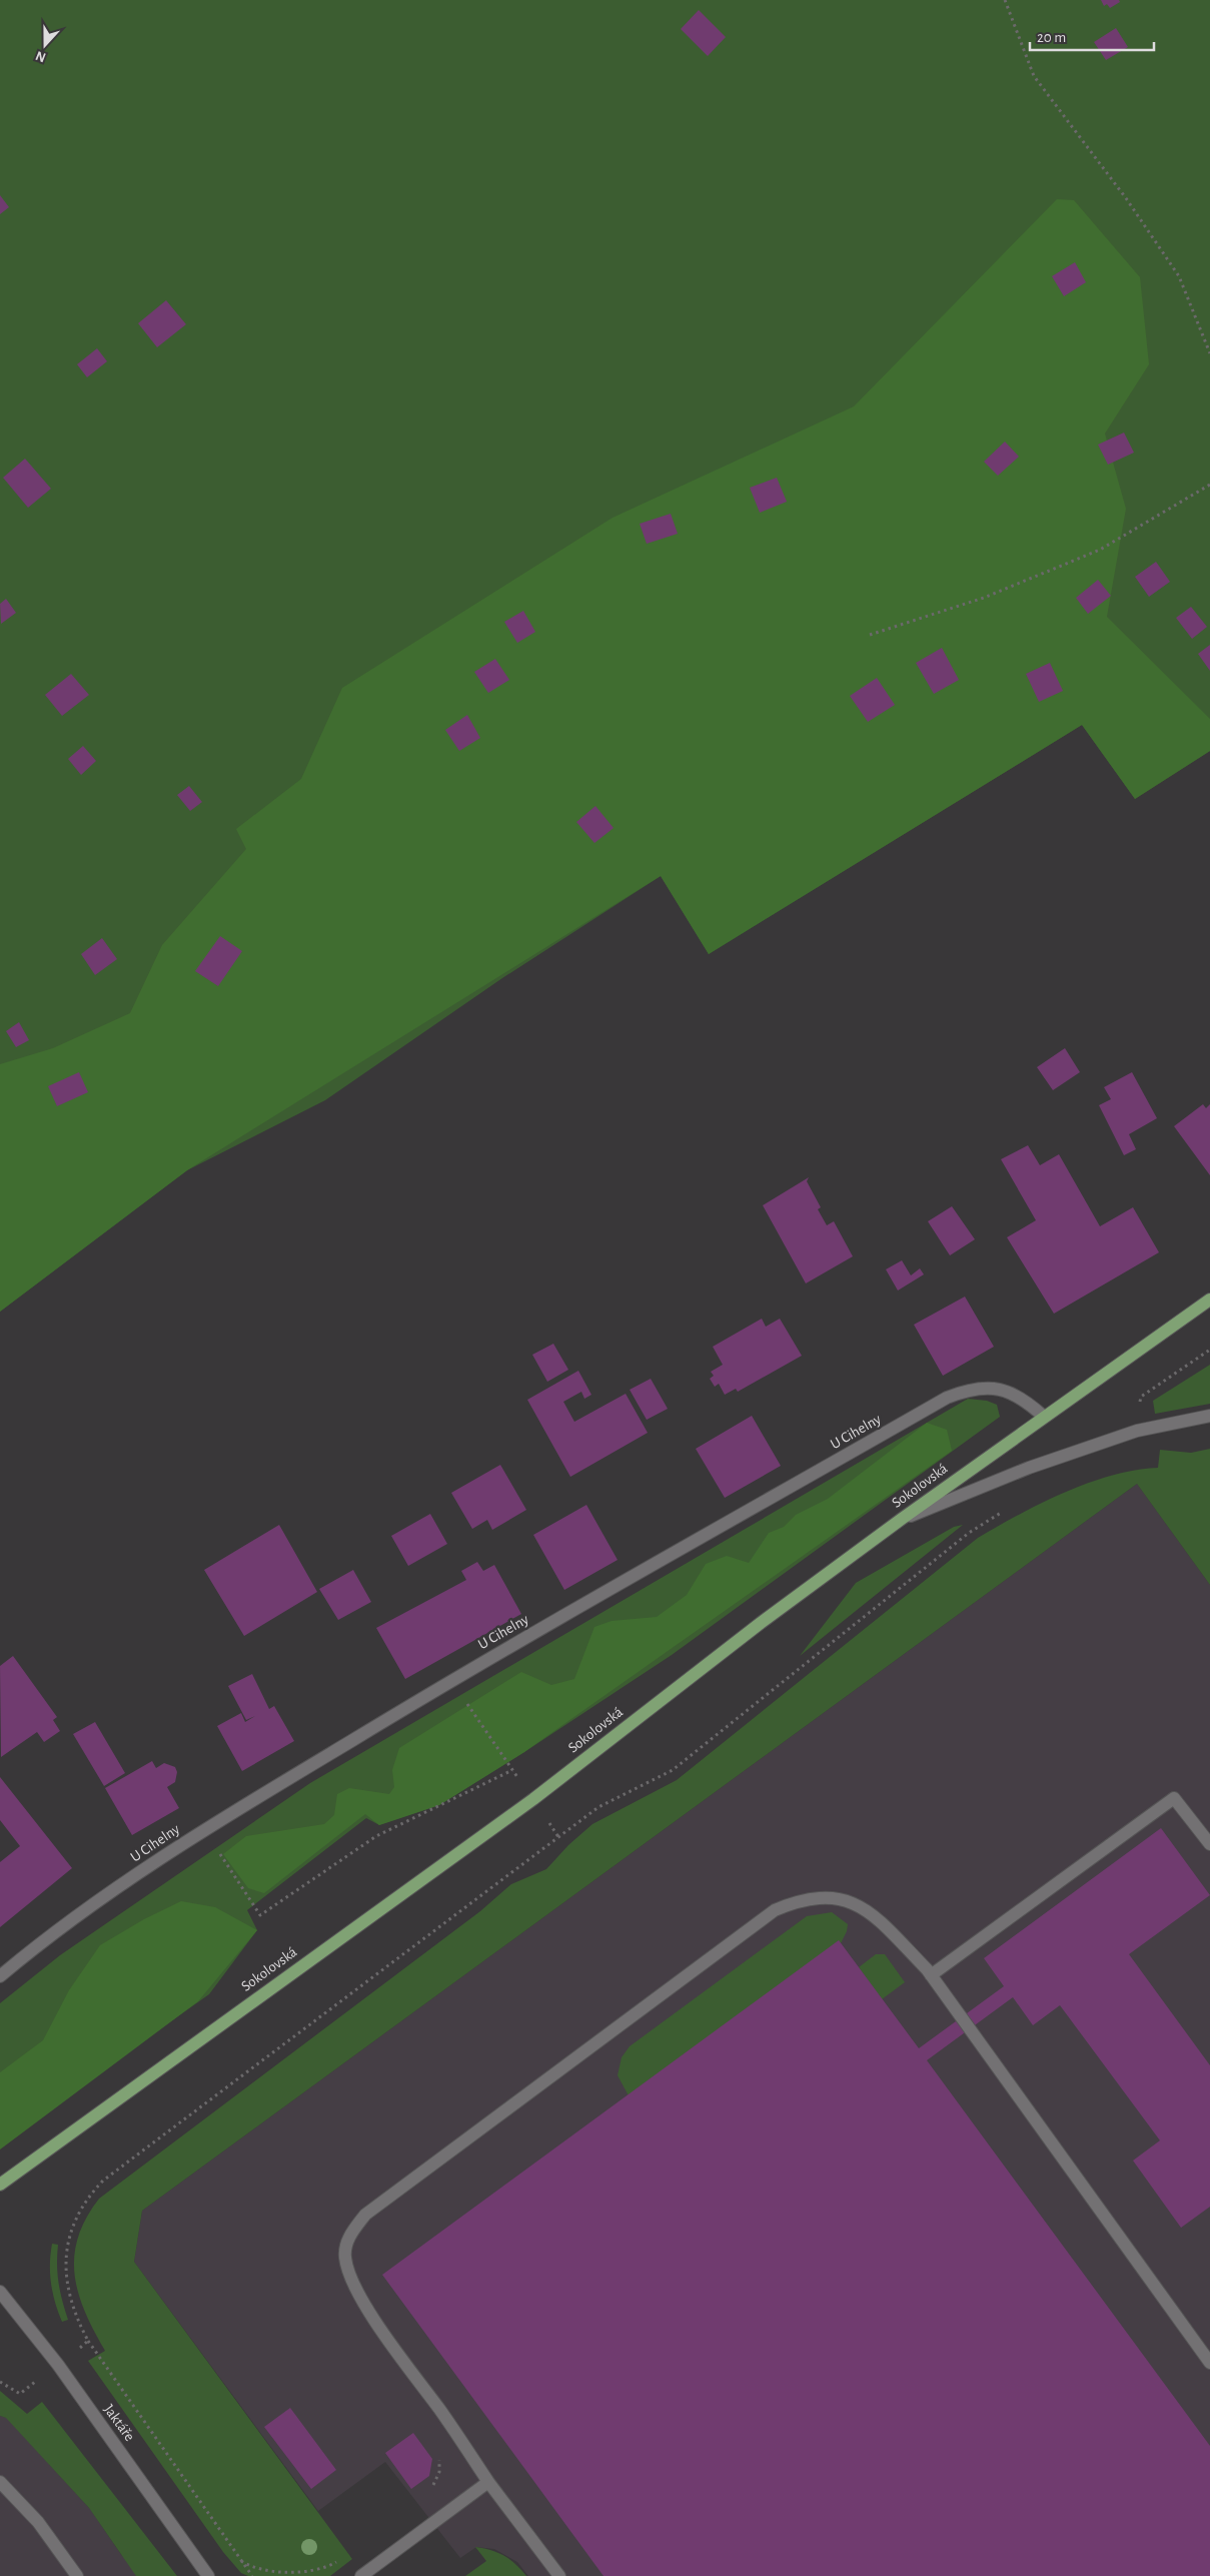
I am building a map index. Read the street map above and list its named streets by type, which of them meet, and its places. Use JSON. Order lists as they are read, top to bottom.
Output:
{
  "streets": {
    "main road": ["Sokolovská"],
    "street": ["U Cihelny", "Jaktáře"]
  },
  "crossings": [
    ["U Cihelny", "Sokolovská"]
  ],
  "scale_bar": "20 m",
  "north": "bottom"
}
